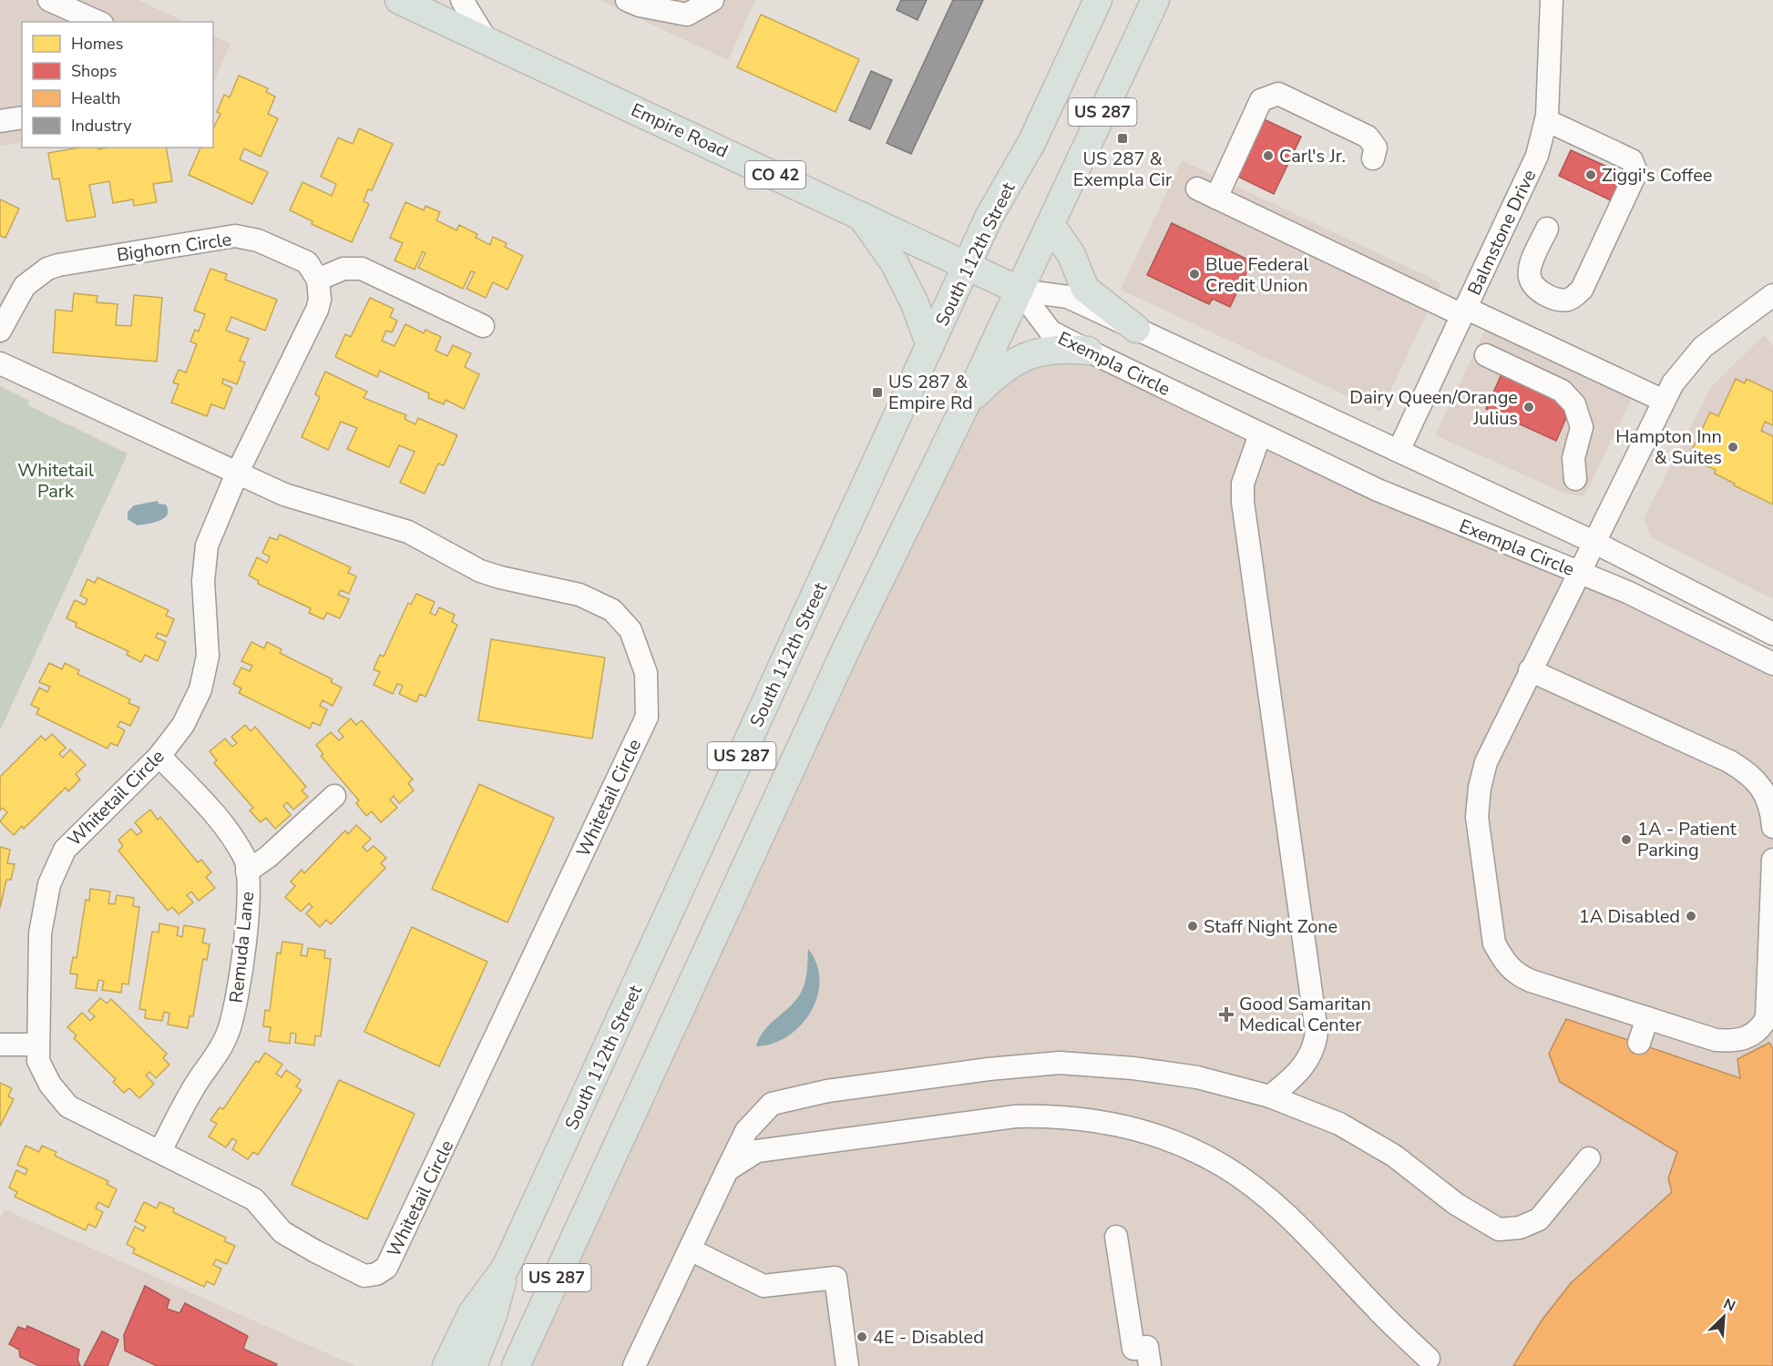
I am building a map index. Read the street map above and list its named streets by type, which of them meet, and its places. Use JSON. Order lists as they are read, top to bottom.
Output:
{
  "streets": {
    "main road": [
      "US 287",
      "Empire Road",
      "CO 42",
      "South 112th Street"
    ],
    "street": [
      "Balmstone Drive",
      "Bighorn Circle",
      "Exempla Circle",
      "Whitetail Circle",
      "Remuda Lane"
    ]
  },
  "crossings": [
    ["US 287", "Empire Road"],
    ["US 287", "Exempla Circle"],
    ["Empire Road", "South 112th Street"],
    ["Empire Road", "Exempla Circle"],
    ["Balmstone Drive", "Exempla Circle"],
    ["Whitetail Circle", "Remuda Lane"]
  ],
  "parks": ["Whitetail Park"],
  "places": {
    "transit": ["US 287 & Exempla Cir", "US 287 & Empire Rd"],
    "other": [
      "Carl's Jr.",
      "Ziggi's Coffee",
      "Blue Federal Credit Union",
      "Dairy Queen/Orange Julius",
      "Hampton Inn & Suites",
      "1A - Patient Parking",
      "1A Disabled",
      "Staff Night Zone",
      "4E - Disabled"
    ],
    "health": ["Good Samaritan Medical Center"]
  },
  "legend": [
    "Homes",
    "Shops",
    "Health",
    "Industry"
  ],
  "north": "top right"
}
